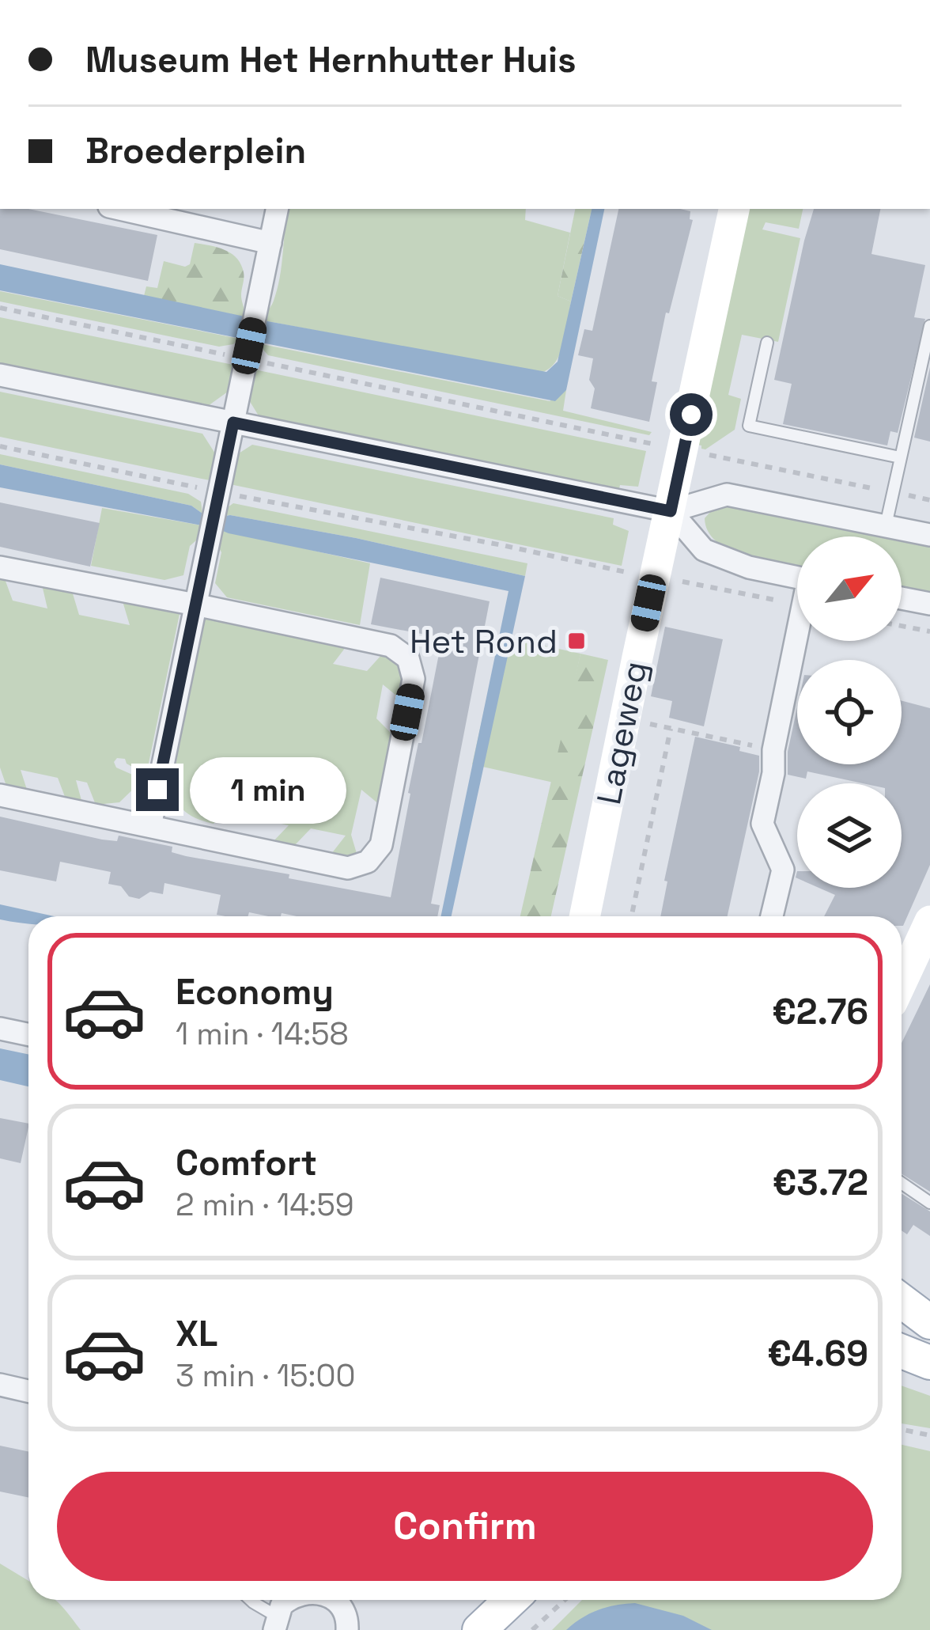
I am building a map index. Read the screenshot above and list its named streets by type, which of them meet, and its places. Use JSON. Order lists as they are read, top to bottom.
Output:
{
  "streets": {
    "main road": ["Lageweg"]
  },
  "places": {
    "transit": ["Het Rond"]
  },
  "north": "top right",
  "page": {
    "banner": ["Museum Het Hernhutter Huis", "Broederplein"],
    "bubble": "1 min",
    "list": [
      {
        "name": "Economy",
        "note": "1 min · 14:58",
        "value": "€2.76"
      },
      {
        "name": "Comfort",
        "note": "2 min · 14:59",
        "value": "€3.72"
      },
      {
        "name": "XL",
        "note": "3 min · 15:00",
        "value": "€4.69"
      }
    ],
    "buttons": "Confirm"
  }
}
